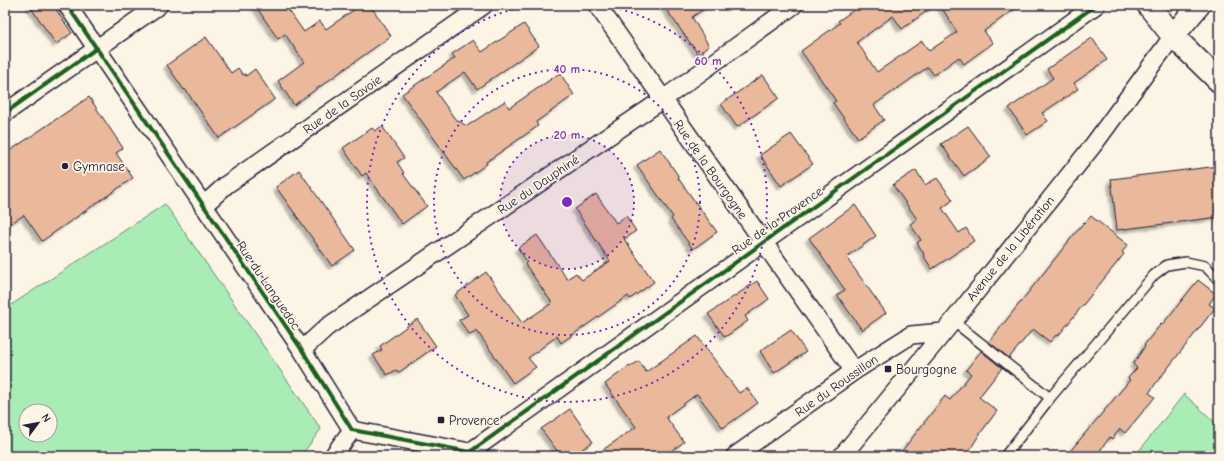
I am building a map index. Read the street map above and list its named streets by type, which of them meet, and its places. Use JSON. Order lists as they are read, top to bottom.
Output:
{
  "streets": {
    "street": [
      "Rue de la Savoie",
      "Rue de la Bourgogne",
      "Rue du Dauphiné",
      "Rue de la Provence",
      "Avenue de la Libération",
      "Rue du Languedoc",
      "Rue du Roussillon"
    ]
  },
  "crossings": [
    ["Rue de la Savoie", "Rue du Languedoc"],
    ["Rue de la Bourgogne", "Rue du Dauphiné"],
    ["Rue de la Bourgogne", "Rue de la Provence"],
    ["Rue de la Bourgogne", "Rue du Roussillon"],
    ["Rue du Dauphiné", "Rue du Languedoc"],
    ["Avenue de la Libération", "Rue du Roussillon"]
  ],
  "places": {
    "other": ["Gymnase"],
    "transit": ["Bourgogne", "Provence"]
  },
  "north": "top right",
  "rings": ["60 m", "40 m", "20 m"]
}
